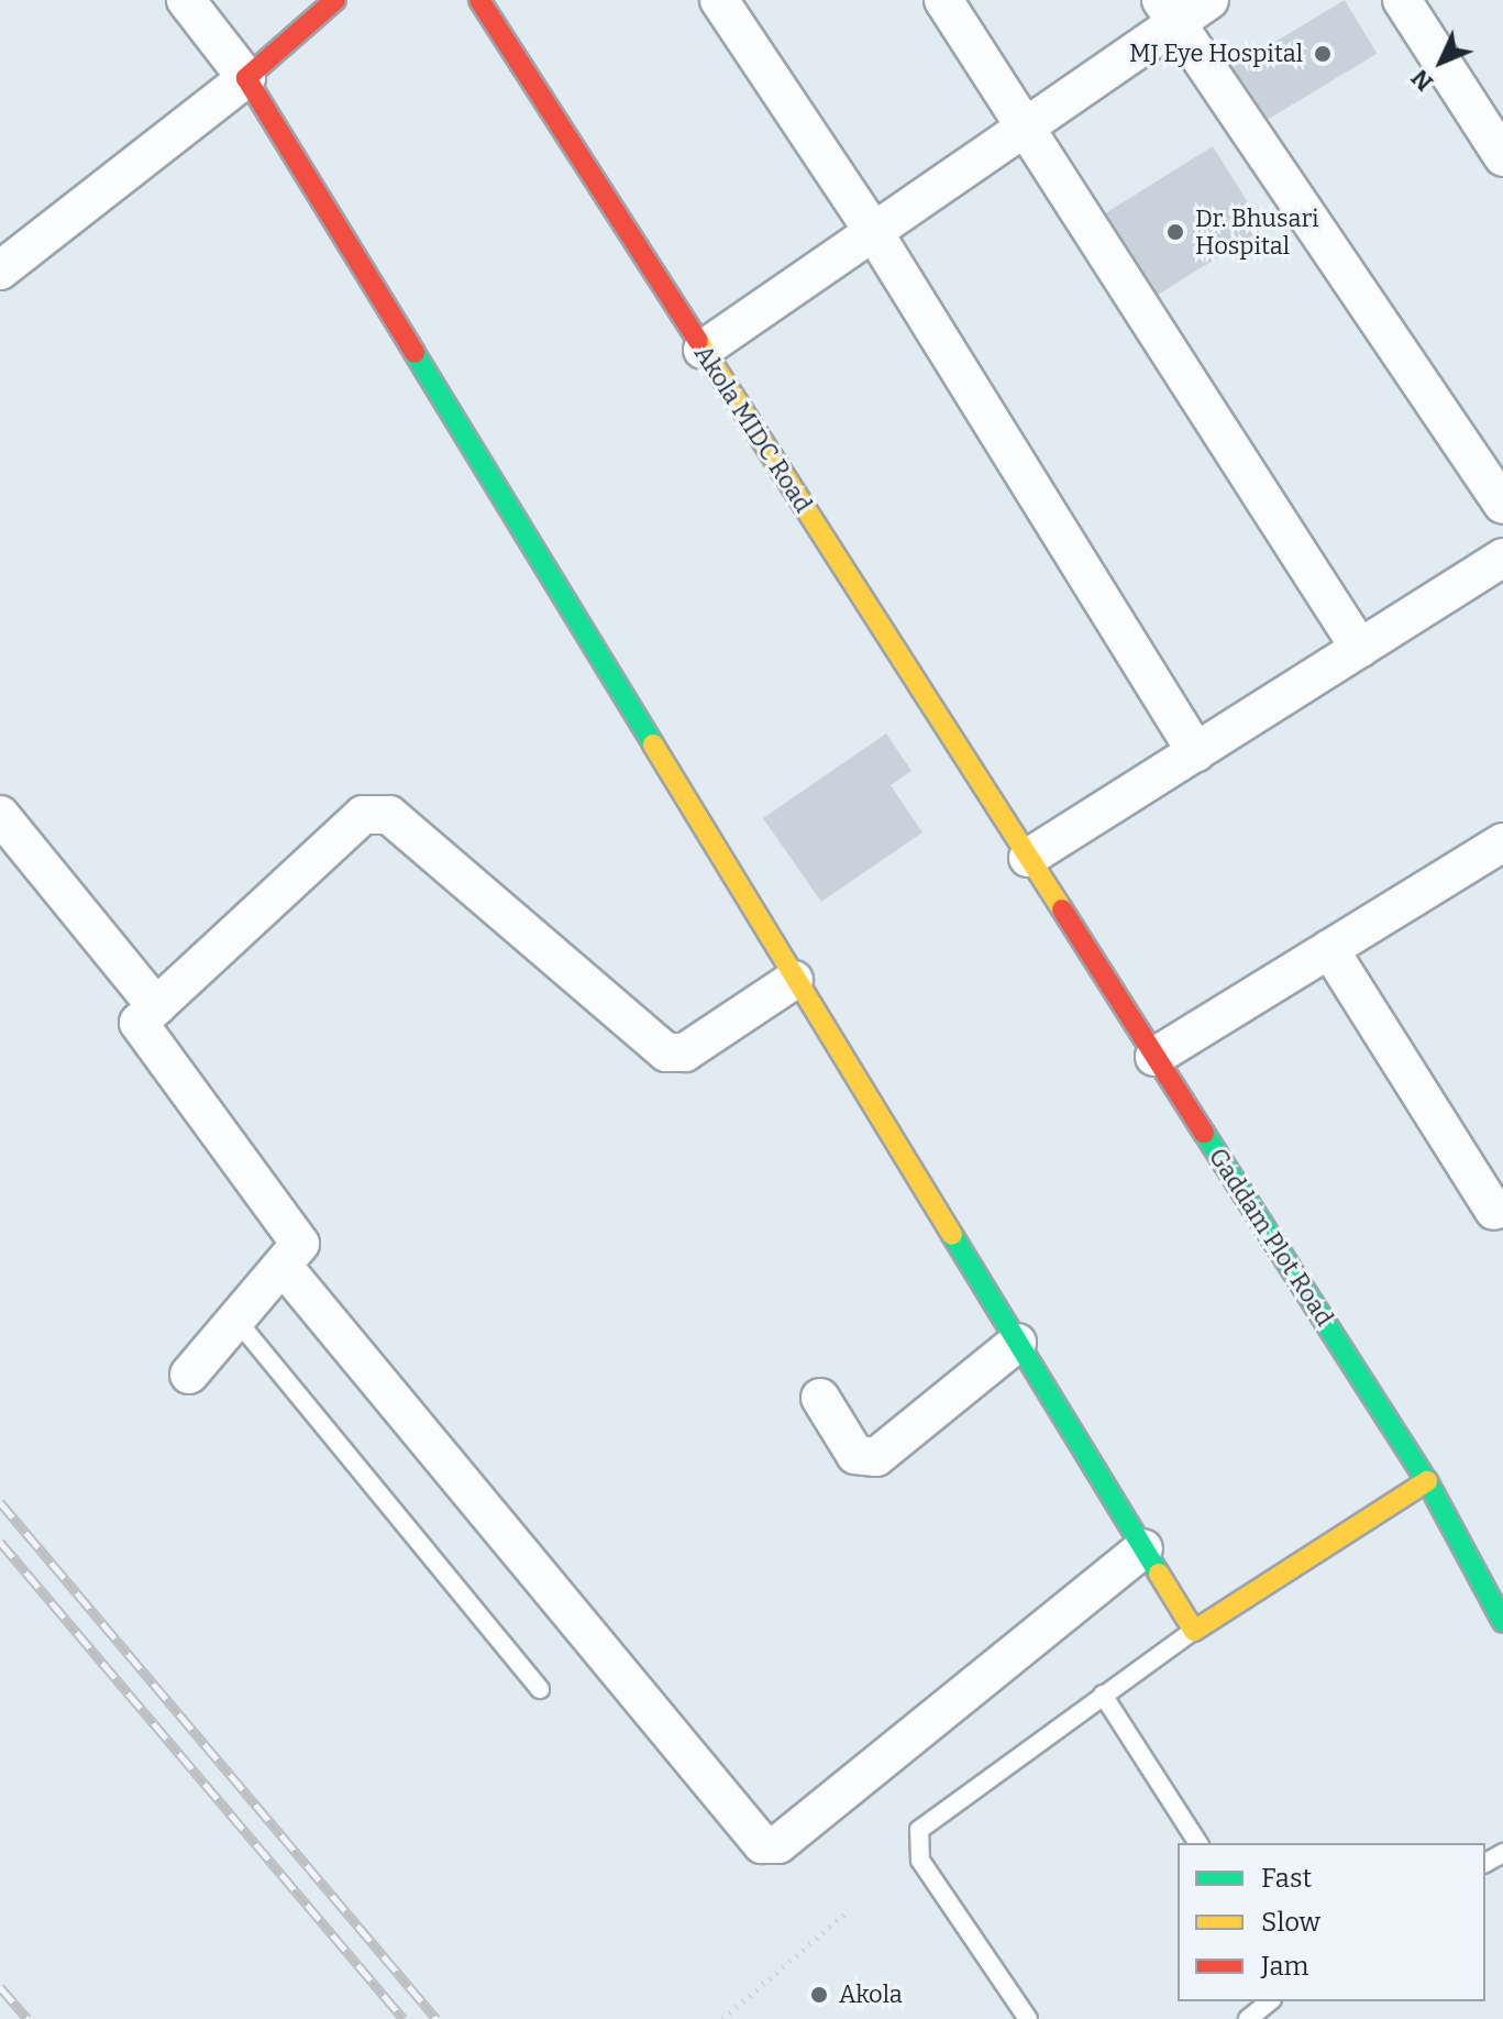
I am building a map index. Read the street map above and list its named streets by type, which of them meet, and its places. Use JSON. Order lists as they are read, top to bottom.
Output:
{
  "streets": {
    "street": ["Akola MIDC Road", "Gaddam Plot Road"]
  },
  "crossings": [
    ["Akola MIDC Road", "Gaddam Plot Road"]
  ],
  "places": ["MJ Eye Hospital", "Dr. Bhusari Hospital", "Akola"],
  "legend": ["Fast", "Slow", "Jam"],
  "north": "bottom left"
}
